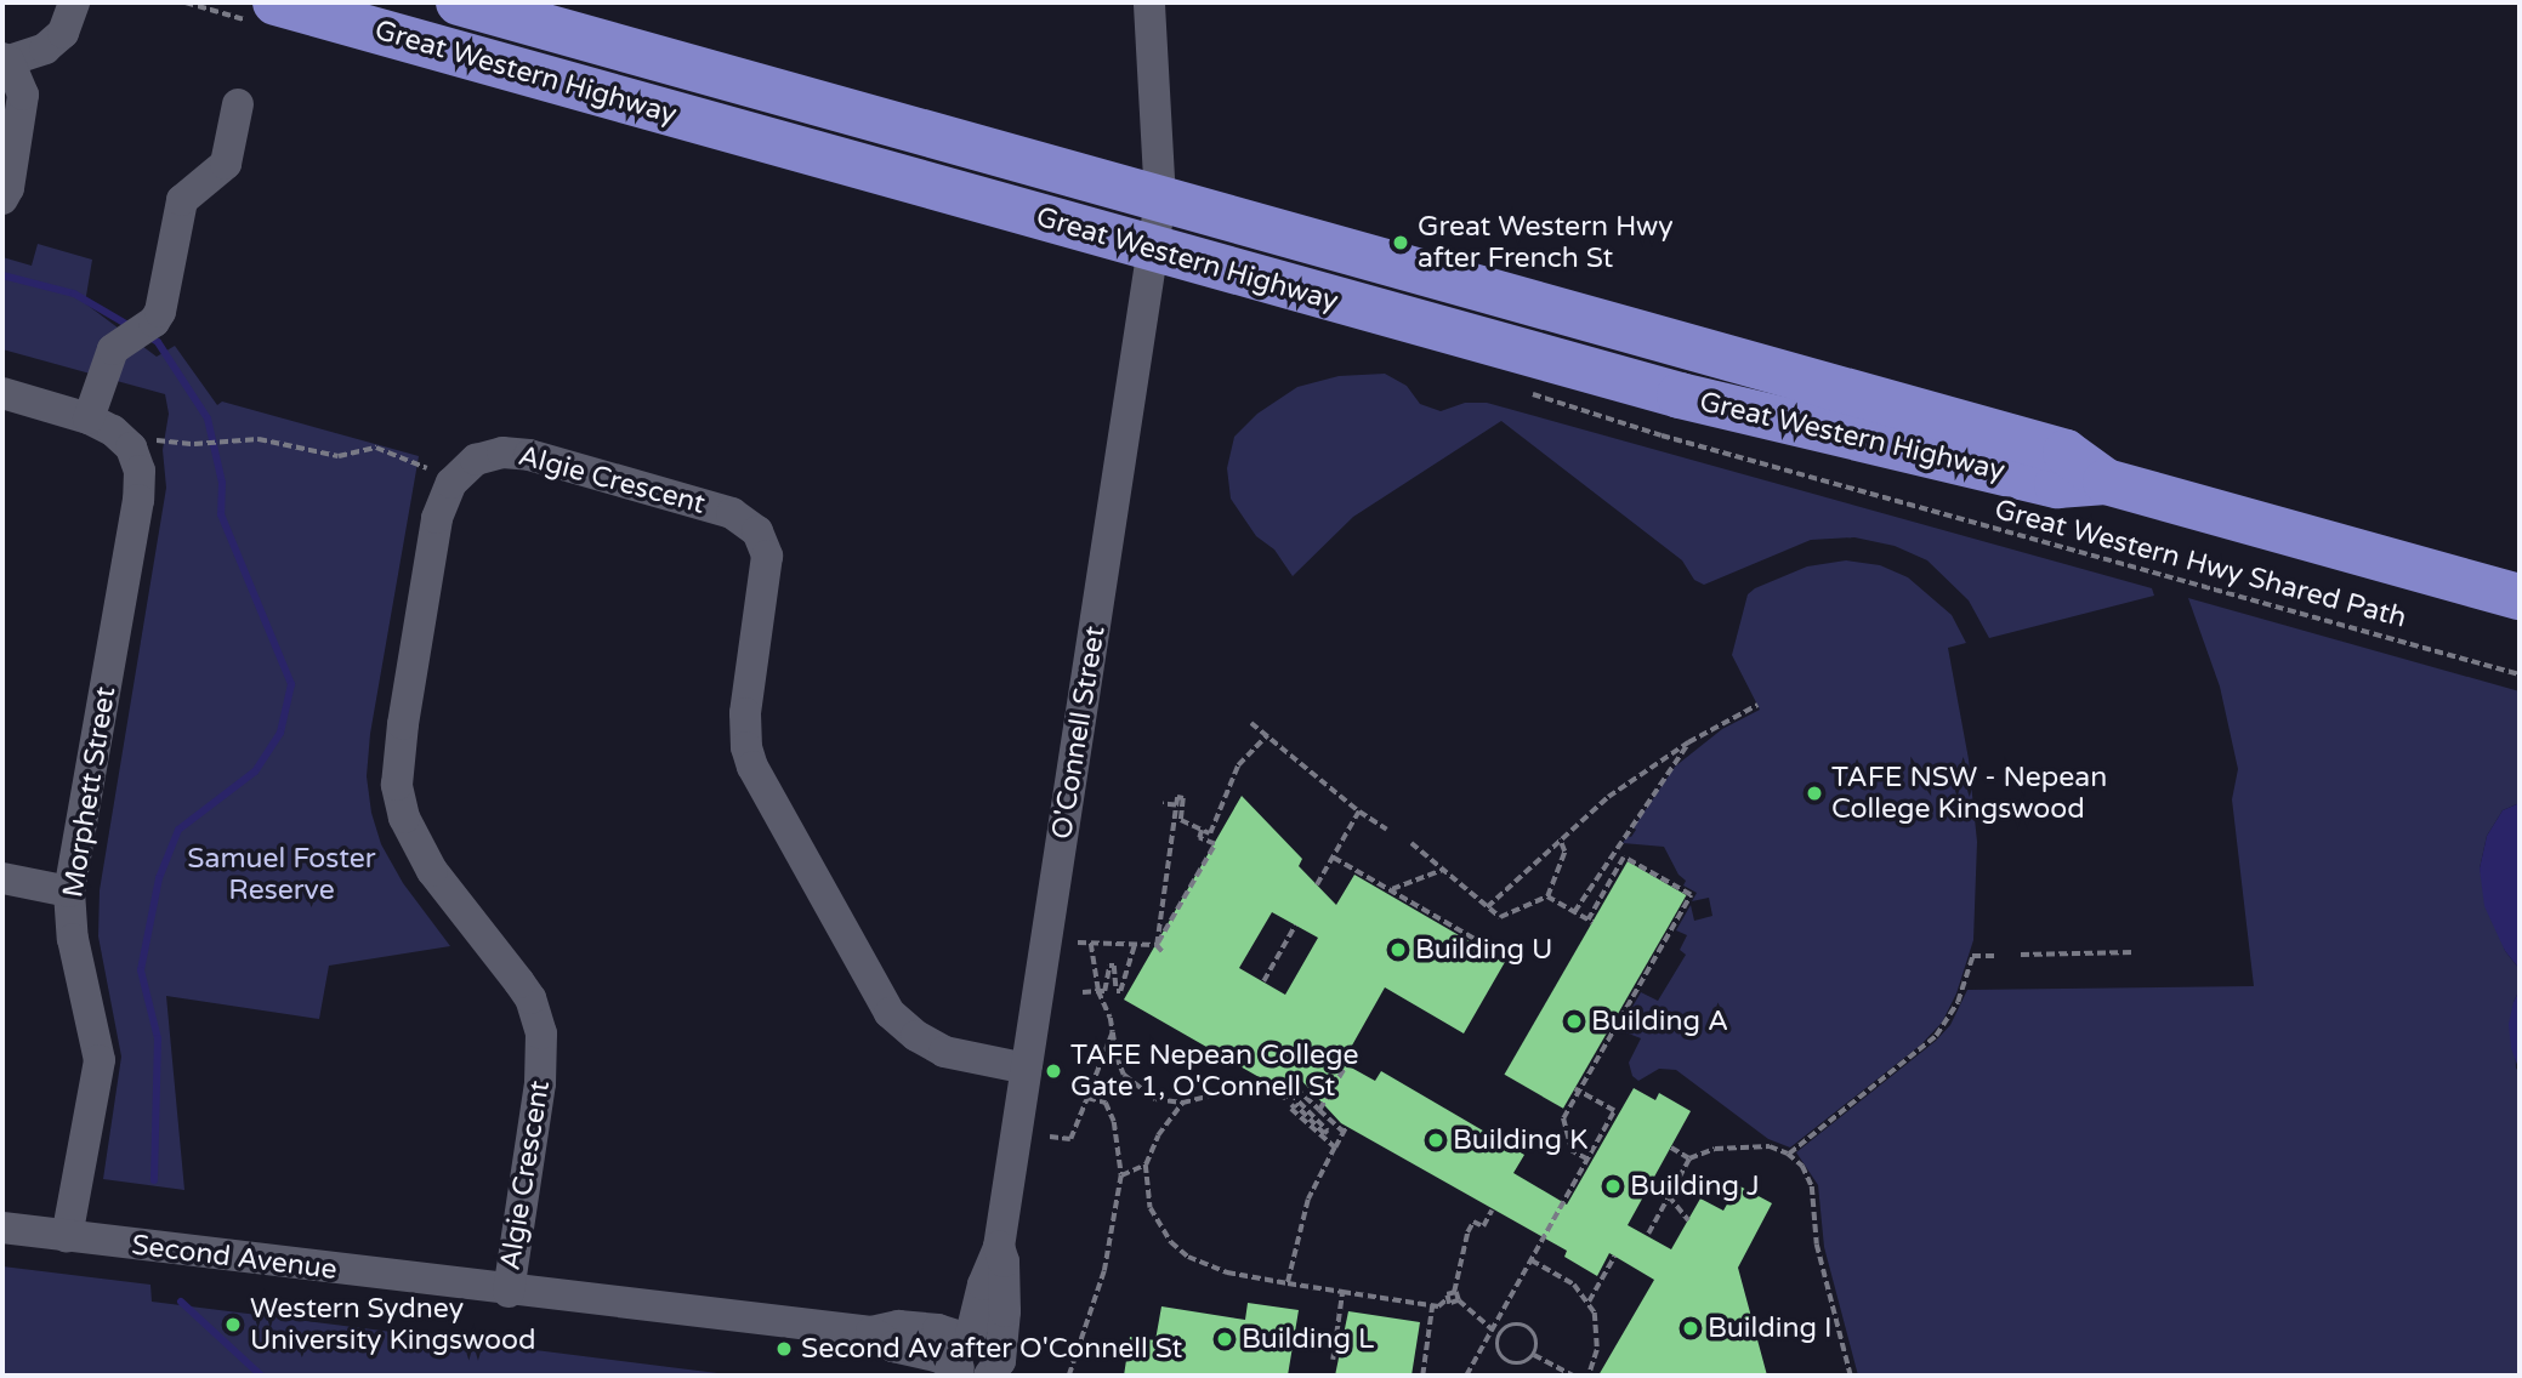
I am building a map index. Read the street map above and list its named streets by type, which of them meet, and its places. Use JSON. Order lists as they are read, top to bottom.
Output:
{
  "streets": {
    "highway": ["Great Western Highway"],
    "street": [
      "Algie Crescent",
      "O'Connell Street",
      "Morphett Street",
      "Second Avenue"
    ],
    "path": ["Great Western Hwy Shared Path"]
  },
  "crossings": [
    ["Great Western Highway", "O'Connell Street"],
    ["Algie Crescent", "O'Connell Street"],
    ["Algie Crescent", "Second Avenue"],
    ["O'Connell Street", "Second Avenue"],
    ["Morphett Street", "Second Avenue"]
  ],
  "parks": ["Samuel Foster Reserve"],
  "places": [
    "Great Western Hwy after French St",
    "TAFE NSW - Nepean College Kingswood",
    "Building U",
    "Building A",
    "TAFE Nepean College Gate 1, O'Connell St",
    "Building K",
    "Building J",
    "Western Sydney University Kingswood",
    "Building I",
    "Building L",
    "Second Av after O'Connell St"
  ]
}
